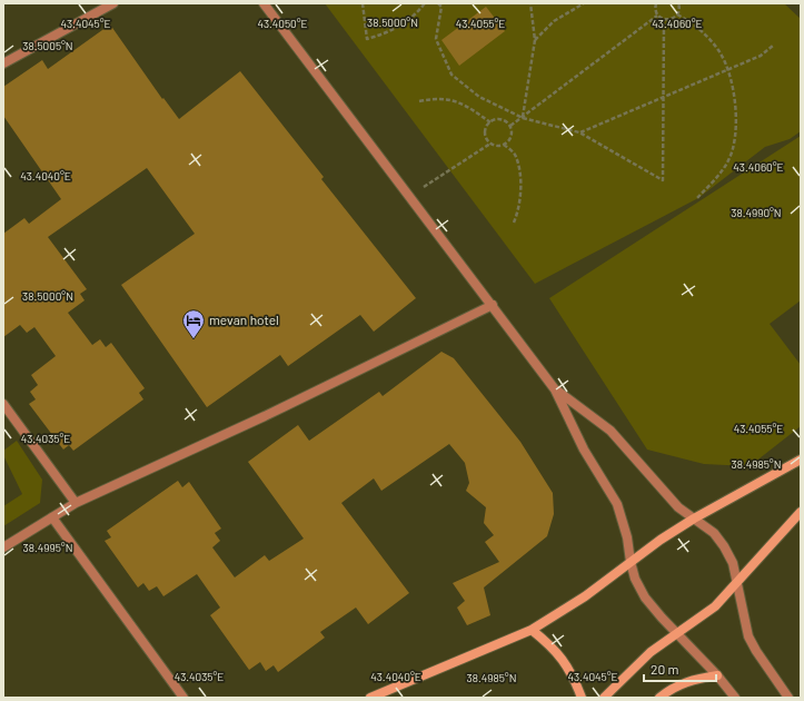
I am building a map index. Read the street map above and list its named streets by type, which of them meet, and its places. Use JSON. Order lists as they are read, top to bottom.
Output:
{
  "places": {
    "hotel": ["mevan hotel"]
  },
  "scale_bar": "20 m",
  "coordinates": [
    "38.5000°N",
    "43.4045°E",
    "43.4050°E",
    "43.4055°E",
    "43.4060°E",
    "38.5005°N",
    "43.4040°E",
    "38.4990°N",
    "43.4035°E",
    "38.4985°N",
    "38.4995°N"
  ]
}
